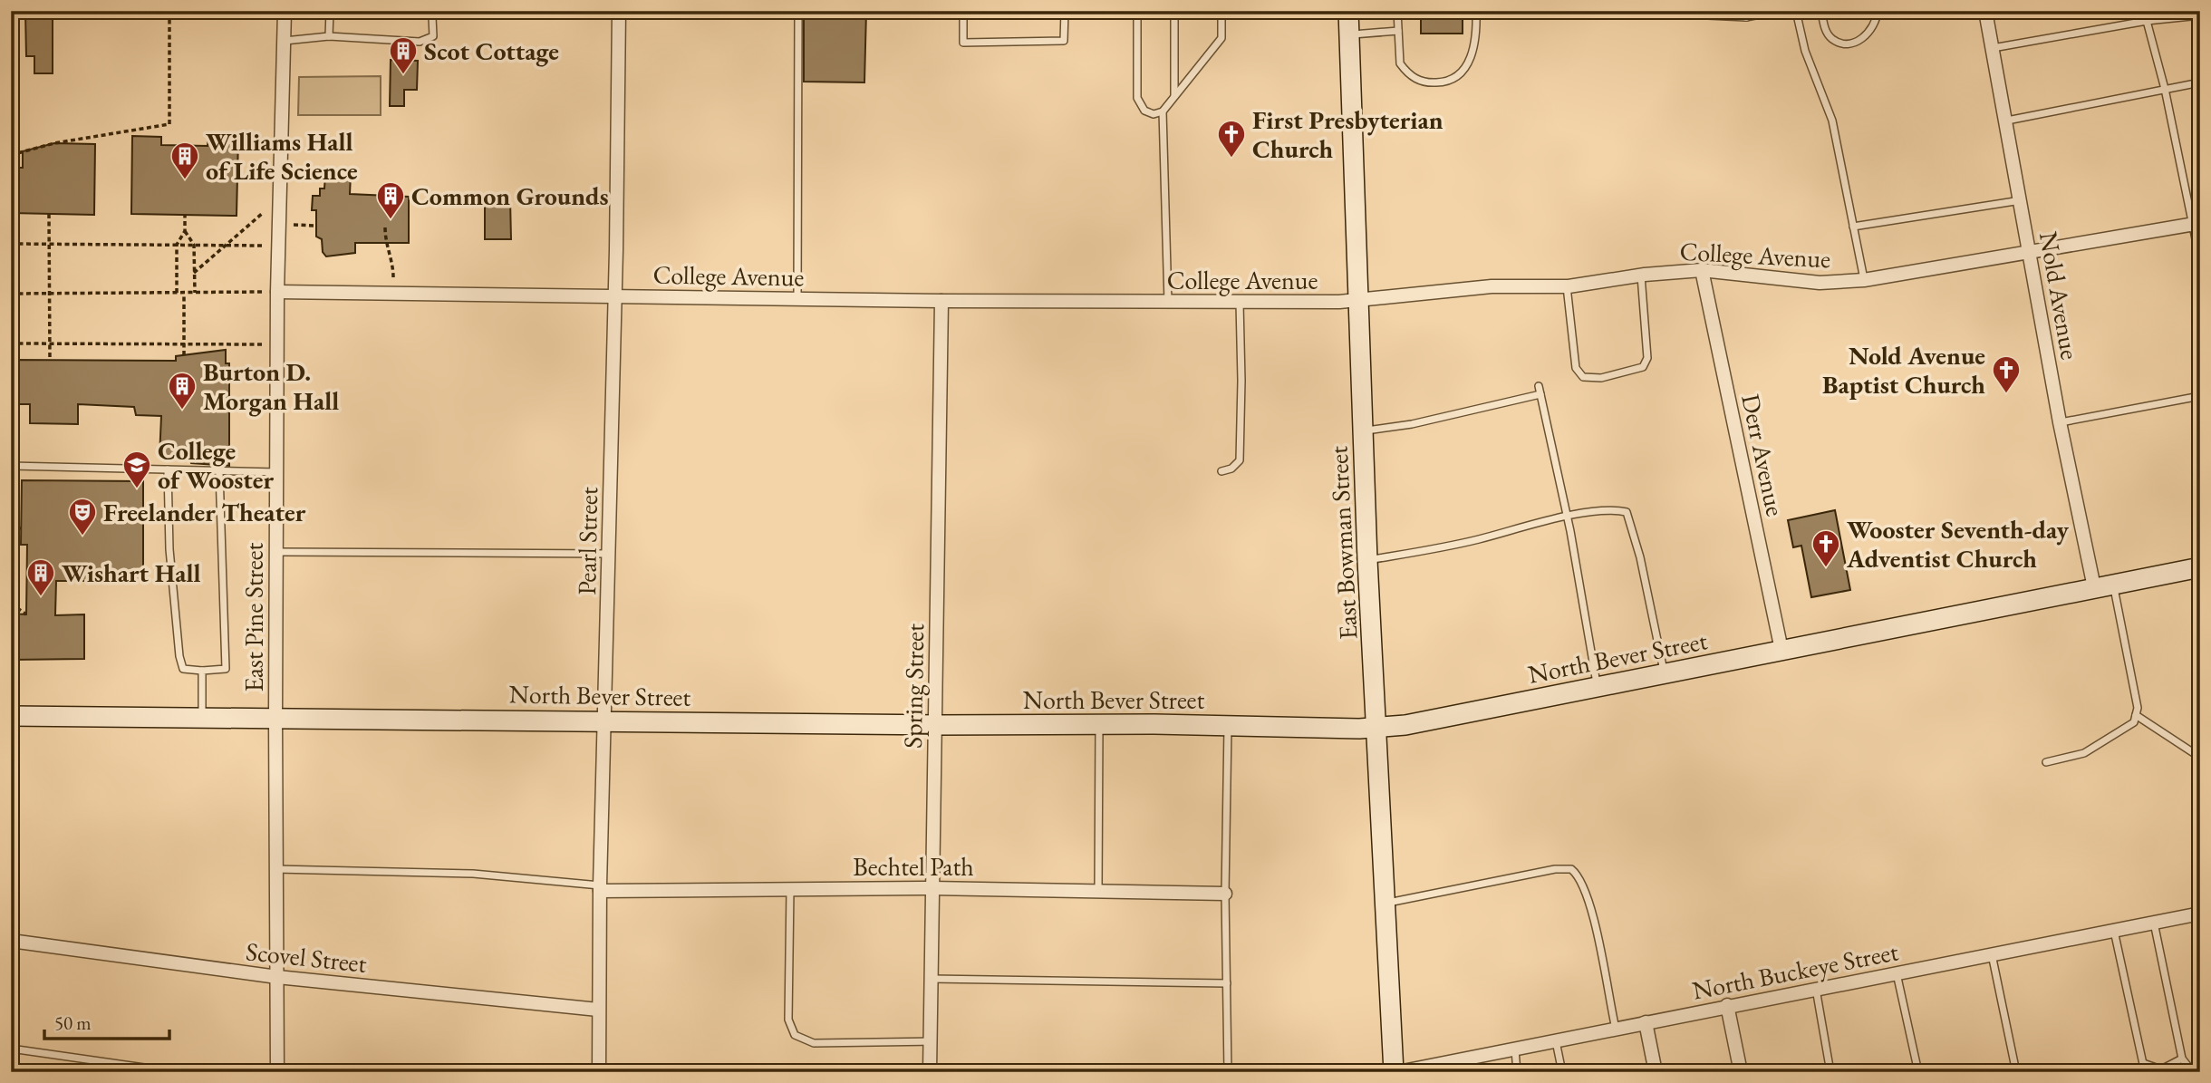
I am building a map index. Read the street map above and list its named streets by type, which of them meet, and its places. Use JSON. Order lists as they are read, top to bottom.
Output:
{
  "streets": {
    "main road": ["East Bowman Street", "North Bever Street"],
    "street": [
      "College Avenue",
      "Nold Avenue",
      "Derr Avenue",
      "Pearl Street",
      "East Pine Street",
      "Spring Street",
      "Bechtel Path",
      "Scovel Street",
      "North Buckeye Street"
    ]
  },
  "crossings": [
    ["College Avenue", "Nold Avenue"],
    ["College Avenue", "Derr Avenue"],
    ["College Avenue", "Pearl Street"],
    ["College Avenue", "East Bowman Street"],
    ["College Avenue", "East Pine Street"],
    ["College Avenue", "Spring Street"],
    ["Nold Avenue", "North Bever Street"],
    ["Derr Avenue", "North Bever Street"],
    ["Pearl Street", "North Bever Street"],
    ["Pearl Street", "Bechtel Path"],
    ["Pearl Street", "Scovel Street"],
    ["East Bowman Street", "North Bever Street"],
    ["East Pine Street", "North Bever Street"],
    ["East Pine Street", "Scovel Street"],
    ["North Bever Street", "Spring Street"],
    ["Spring Street", "Bechtel Path"]
  ],
  "places": {
    "building": [
      "Scot Cottage",
      "Williams Hall of Life Science",
      "Common Grounds",
      "Burton D. Morgan Hall",
      "Wishart Hall"
    ],
    "church": ["First Presbyterian Church", "Nold Avenue Baptist Church", "Wooster Seventh-day Adventist Church"],
    "school or university": ["College of Wooster"],
    "theatre": ["Freelander Theater"]
  },
  "scale_bar": "50 m"
}
